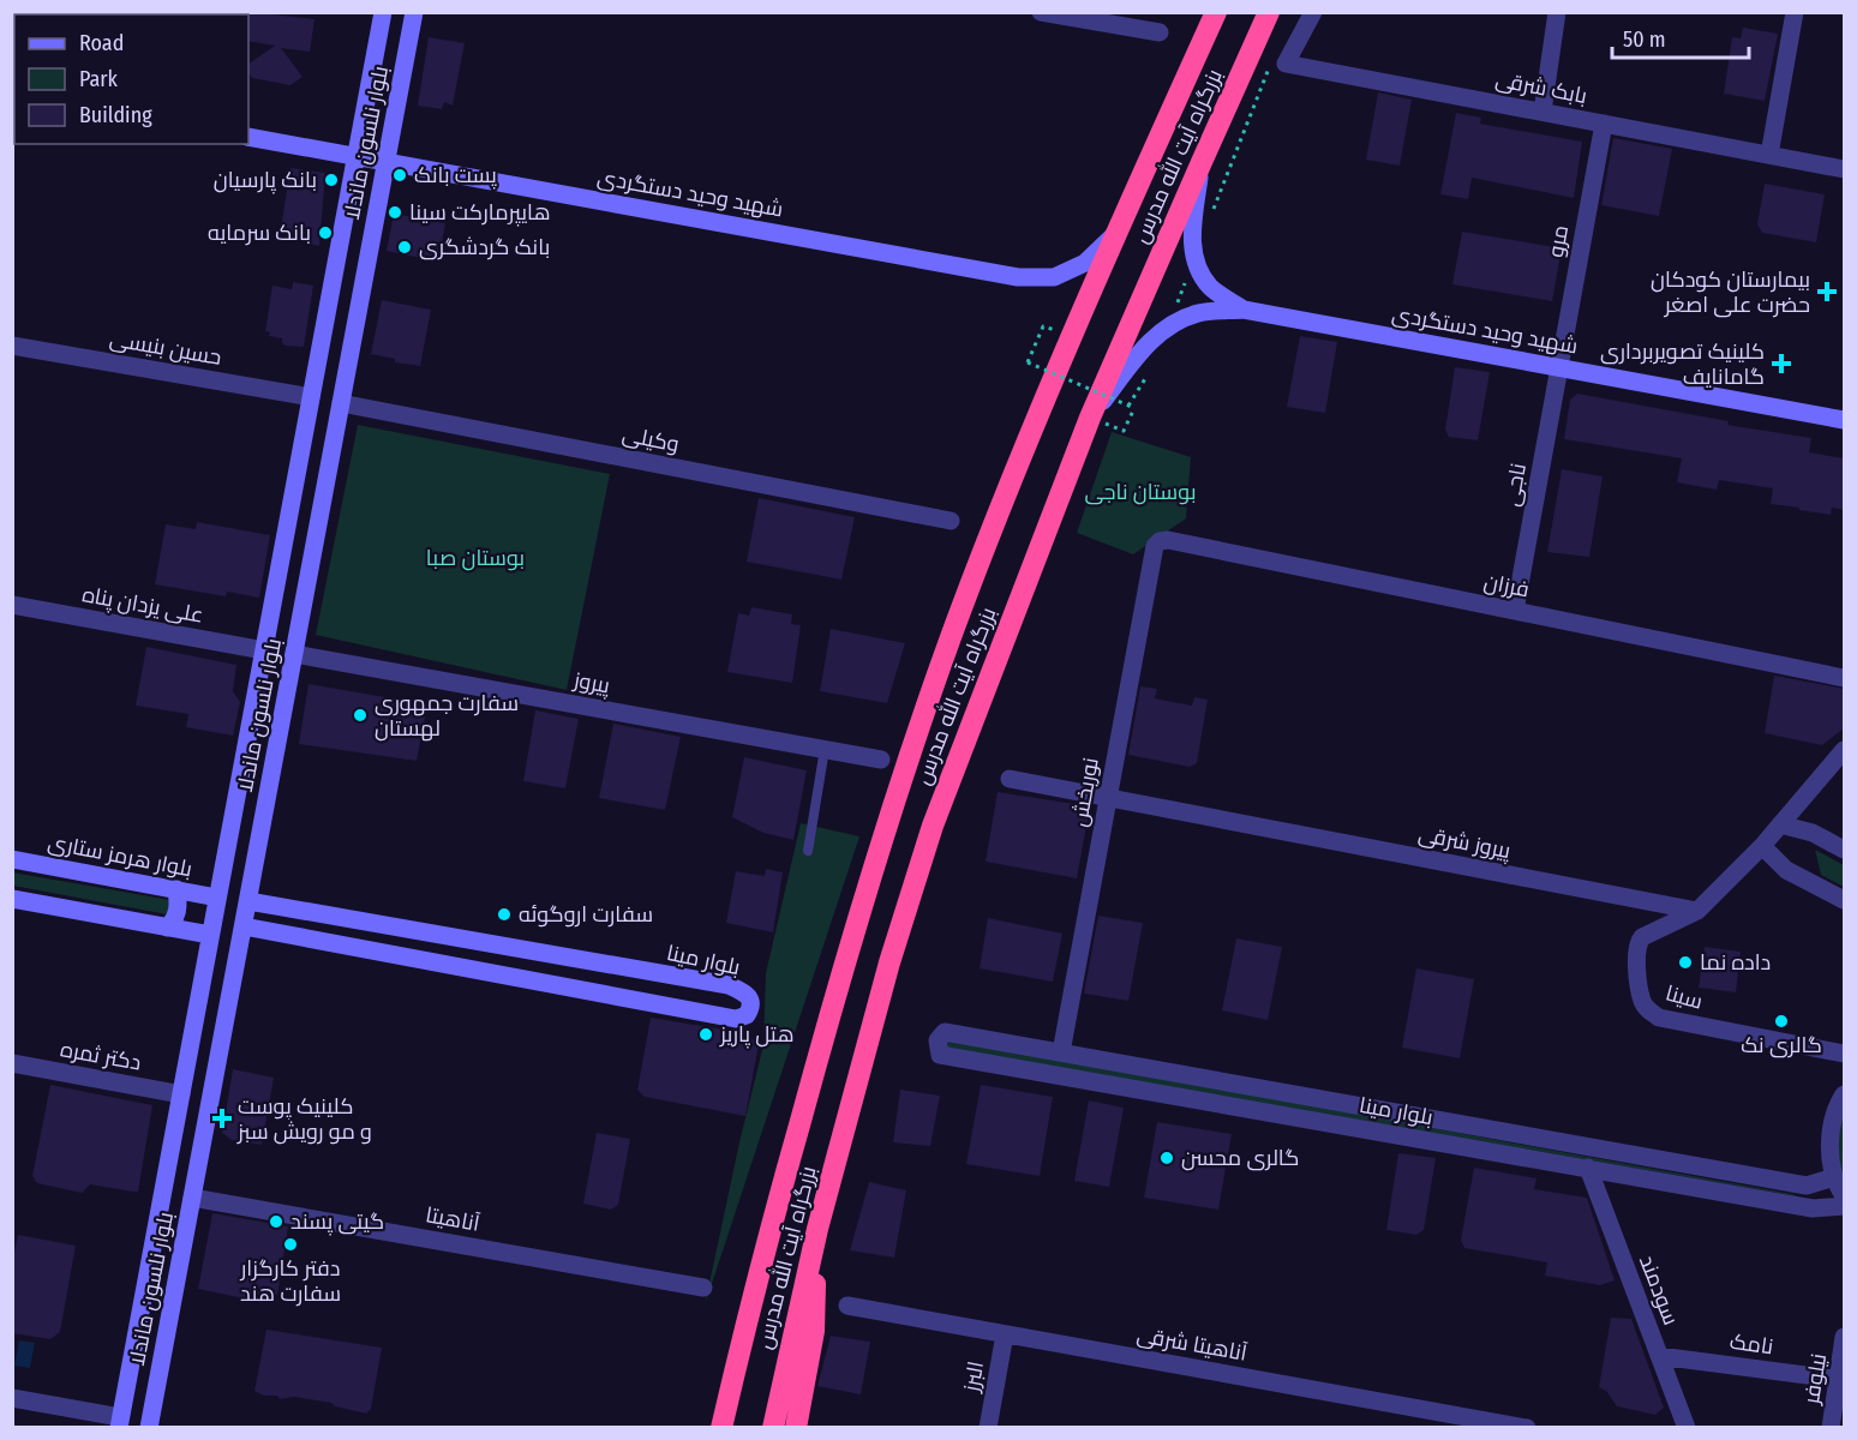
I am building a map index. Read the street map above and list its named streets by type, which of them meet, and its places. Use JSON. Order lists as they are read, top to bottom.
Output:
{
  "streets": {
    "highway": ["بزرگراه آیت الله مدرس"],
    "main road": [
      "بلوار نلسون ماندلا",
      "شهید وحید دستگردی",
      "بلوار هرمز ستاری",
      "بلوار مینا"
    ],
    "street": [
      "بابک شرقی",
      "مرو",
      "حسین بنیسی",
      "وكيلی",
      "ناجی",
      "فرزان",
      "علی یزدان پناه",
      "پیروز",
      "نوربخش",
      "پیروز شرقی",
      "سینا",
      "دکتر ثمره",
      "آناهیتا",
      "سودمند",
      "آناهیتا شرقی",
      "نامک",
      "البرز",
      "نیلوفر"
    ]
  },
  "crossings": [
    ["بابک شرقی", "مرو"],
    ["بلوار نلسون ماندلا", "شهید وحید دستگردی"],
    ["بلوار نلسون ماندلا", "حسین بنیسی"],
    ["بلوار نلسون ماندلا", "وكيلی"],
    ["بلوار نلسون ماندلا", "علی یزدان پناه"],
    ["بلوار نلسون ماندلا", "پیروز"],
    ["بلوار نلسون ماندلا", "بلوار هرمز ستاری"],
    ["بلوار نلسون ماندلا", "بلوار مینا"],
    ["بلوار نلسون ماندلا", "دکتر ثمره"],
    ["بلوار نلسون ماندلا", "آناهیتا"],
    ["بزرگراه آیت الله مدرس", "شهید وحید دستگردی"],
    ["شهید وحید دستگردی", "مرو"],
    ["شهید وحید دستگردی", "ناجی"],
    ["مرو", "ناجی"],
    ["ناجی", "فرزان"],
    ["فرزان", "نوربخش"],
    ["نوربخش", "پیروز شرقی"],
    ["نوربخش", "بلوار مینا"],
    ["پیروز شرقی", "سینا"],
    ["بلوار مینا", "سودمند"],
    ["سودمند", "نامک"],
    ["آناهیتا شرقی", "البرز"],
    ["نامک", "نیلوفر"]
  ],
  "parks": ["بوستان ناجی", "بوستان صبا"],
  "places": {
    "other": [
      "پست بانک",
      "بانک پارسیان",
      "هایپرمارکت سینا",
      "بانک سرمایه",
      "بانک گردشگری",
      "سفارت جمهوری لهستان",
      "سفارت اروگوئه",
      "داده نما",
      "گالری نک",
      "هتل پاریز",
      "گالری محسن",
      "گیتی پسند",
      "دفتر کارگزار سفارت هند"
    ],
    "health": ["بیمارستان کودکان حضرت علی اصغر", "کلینیک تصویربرداری گامانایف", "کلینیک پوست و مو رویش سبز"]
  },
  "legend": ["Road", "Park", "Building"],
  "scale_bar": "50 m"
}
